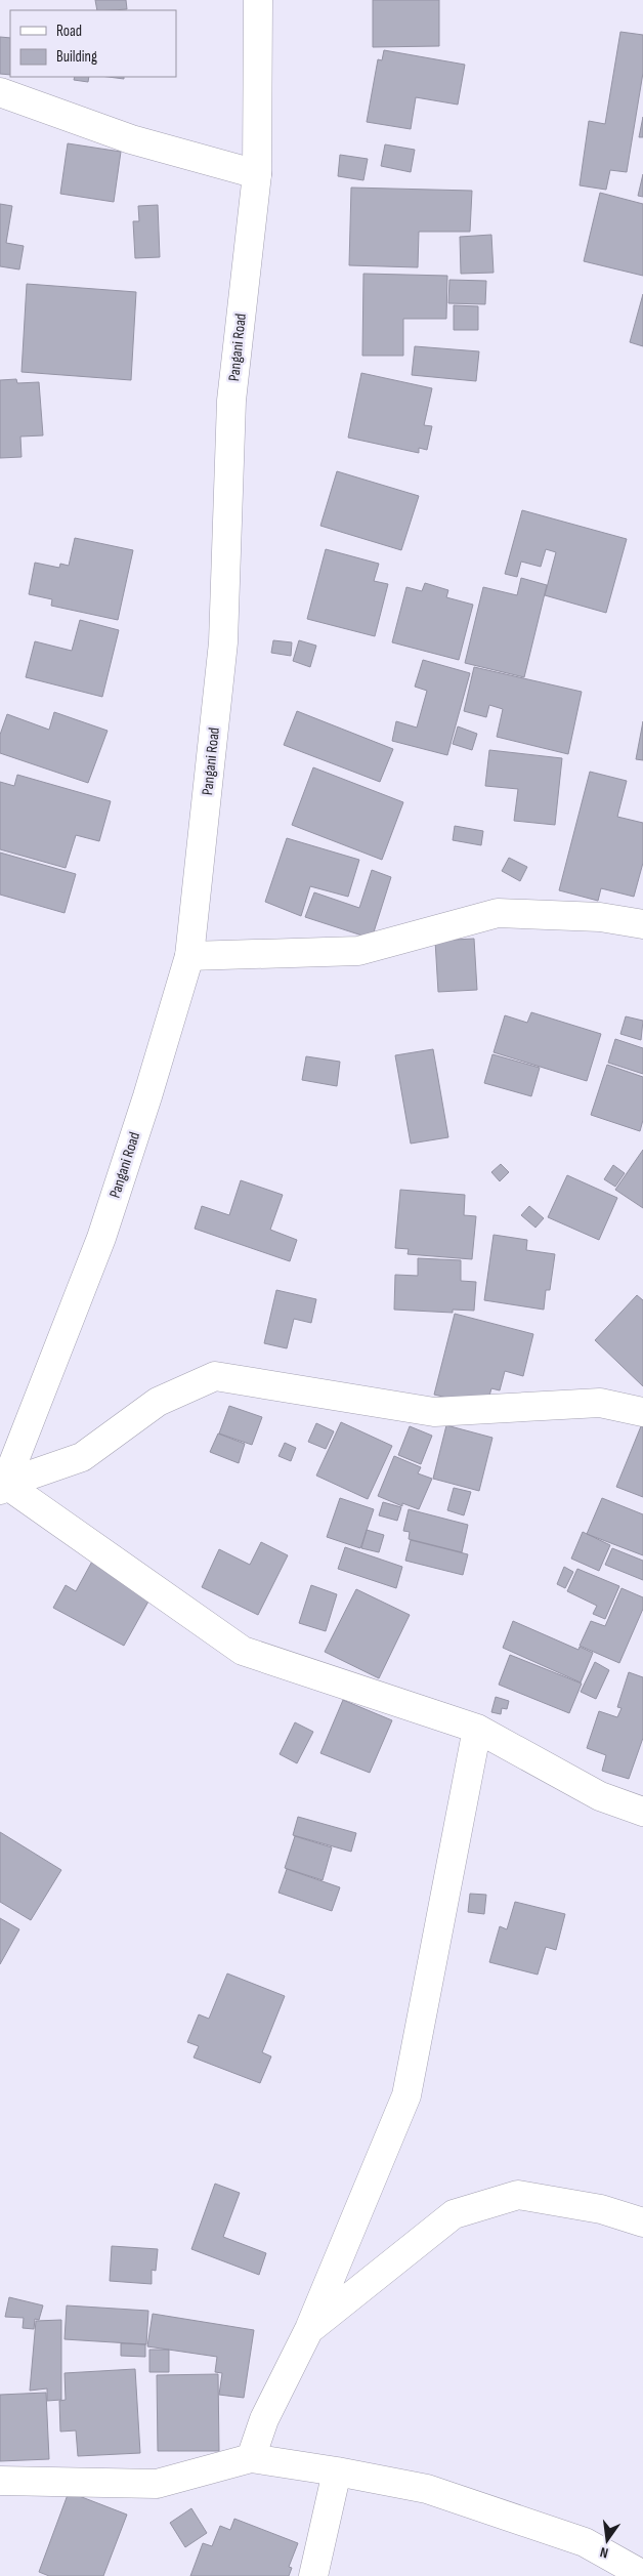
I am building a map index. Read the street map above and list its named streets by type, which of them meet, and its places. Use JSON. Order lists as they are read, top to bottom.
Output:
{
  "streets": {
    "street": ["Pangani Road"]
  },
  "legend": ["Road", "Building"],
  "north": "bottom"
}
